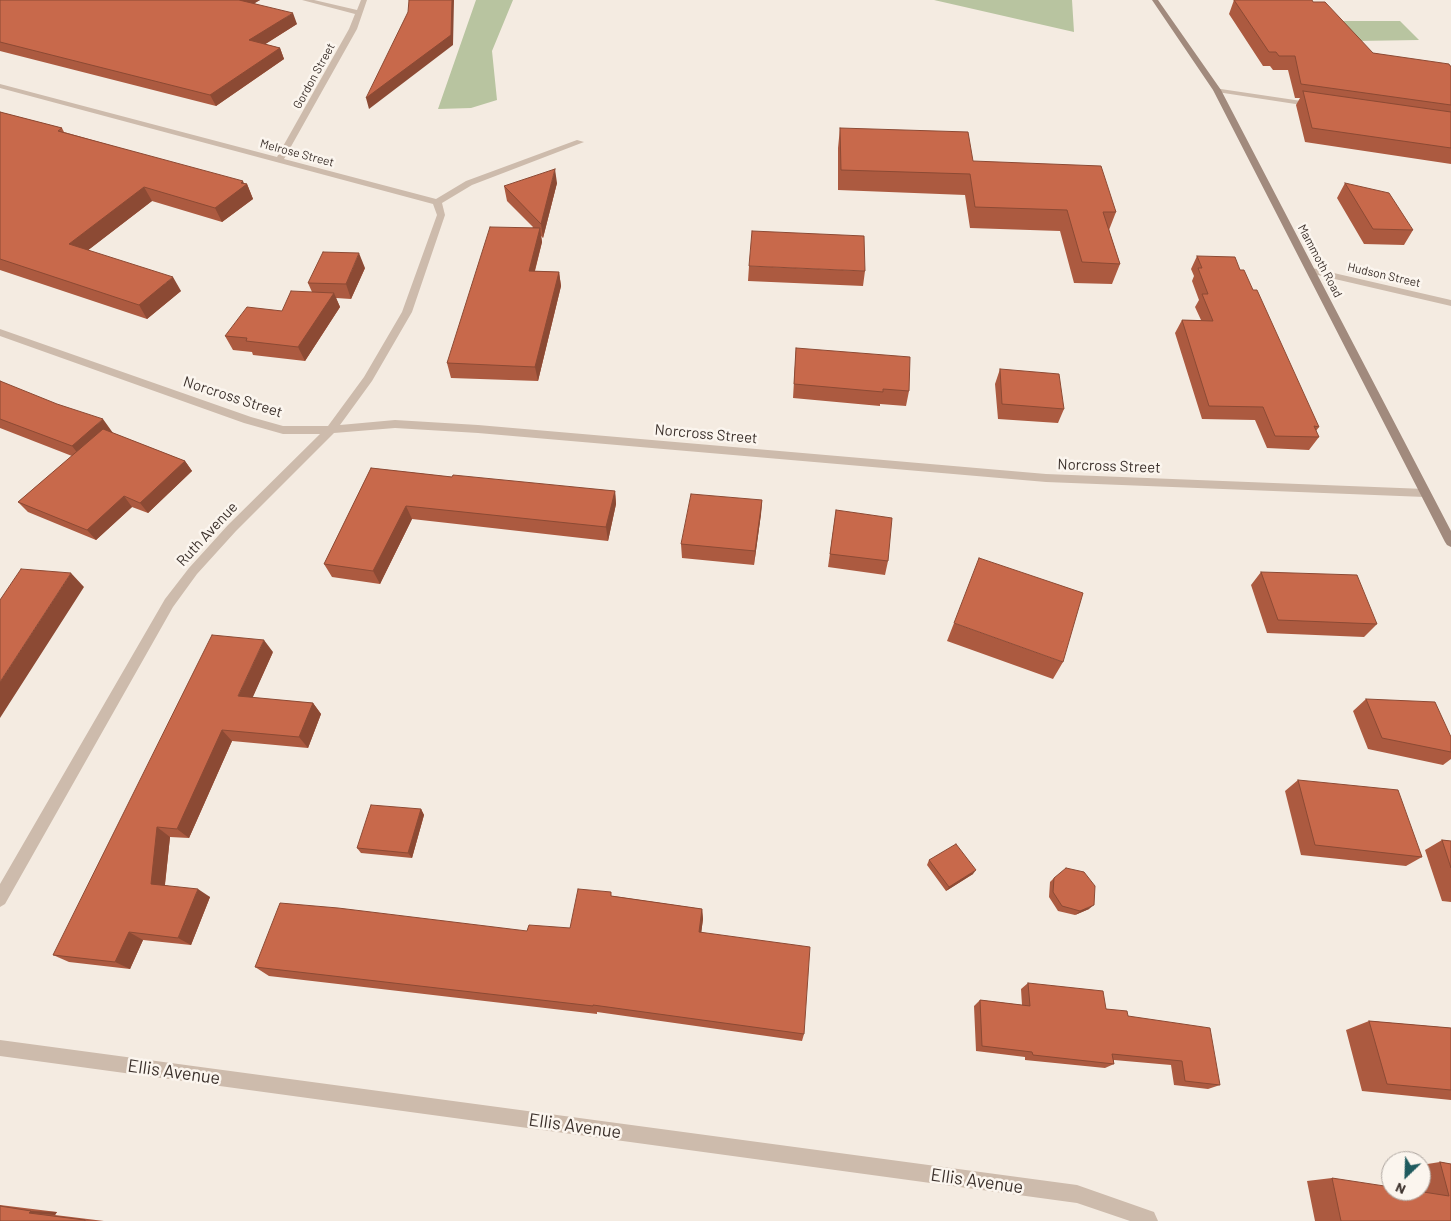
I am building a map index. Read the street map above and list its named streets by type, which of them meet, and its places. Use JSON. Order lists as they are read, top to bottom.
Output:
{
  "streets": {
    "main road": ["Mammoth Road"],
    "street": [
      "Gordon Street",
      "Melrose Street",
      "Hudson Street",
      "Norcross Street",
      "Ruth Avenue",
      "Ellis Avenue"
    ]
  },
  "crossings": [
    ["Gordon Street", "Melrose Street"],
    ["Melrose Street", "Ruth Avenue"],
    ["Mammoth Road", "Hudson Street"],
    ["Mammoth Road", "Norcross Street"],
    ["Norcross Street", "Ruth Avenue"]
  ],
  "north": "bottom left"
}
